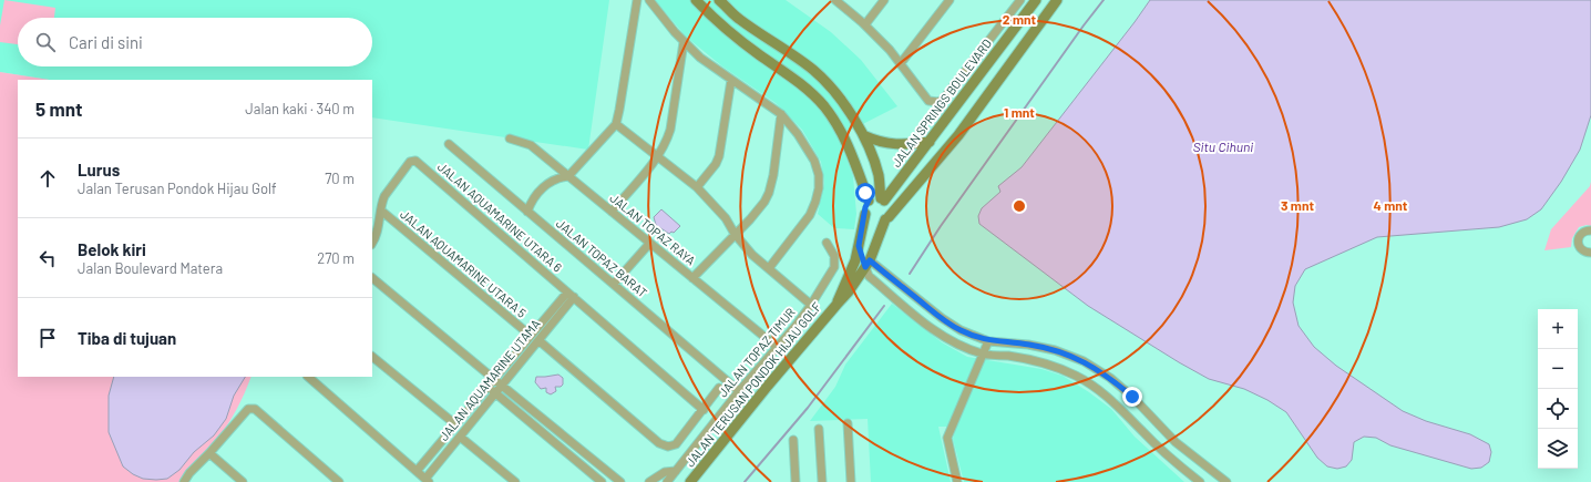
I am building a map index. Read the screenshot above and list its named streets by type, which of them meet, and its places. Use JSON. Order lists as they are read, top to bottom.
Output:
{
  "streets": {
    "main road": ["JALAN SPRINGS BOULEVARD", "JALAN TERUSAN PONDOK HIJAU GOLF"],
    "street": [
      "JALAN AQUAMARINE UTARA 6",
      "JALAN TOPAZ RAYA",
      "JALAN TOPAZ BARAT",
      "JALAN AQUAMARINE UTARA 5",
      "JALAN TOPAZ TIMUR",
      "JALAN AQUAMARINE UTAMA"
    ]
  },
  "crossings": [
    ["JALAN SPRINGS BOULEVARD", "JALAN TERUSAN PONDOK HIJAU GOLF"],
    ["JALAN AQUAMARINE UTARA 6", "JALAN AQUAMARINE UTARA 5"],
    ["JALAN AQUAMARINE UTARA 6", "JALAN AQUAMARINE UTAMA"],
    ["JALAN TOPAZ RAYA", "JALAN TOPAZ TIMUR"],
    ["JALAN TOPAZ BARAT", "JALAN TOPAZ TIMUR"],
    ["JALAN AQUAMARINE UTARA 5", "JALAN AQUAMARINE UTAMA"]
  ],
  "water": ["Situ Cihuni"],
  "page": {
    "search": "Cari di sini",
    "heading": ["5 mnt", "Jalan kaki · 340 m"],
    "list": [
      ["Lurus", "Jalan Terusan Pondok Hijau Golf", "70 m"],
      ["Belok kiri", "Jalan Boulevard Matera", "270 m"],
      "Tiba di tujuan"
    ],
    "map_buttons": ["+", "−"]
  },
  "rings": [
    "2 mnt",
    "1 mnt",
    "3 mnt",
    "4 mnt"
  ]
}
